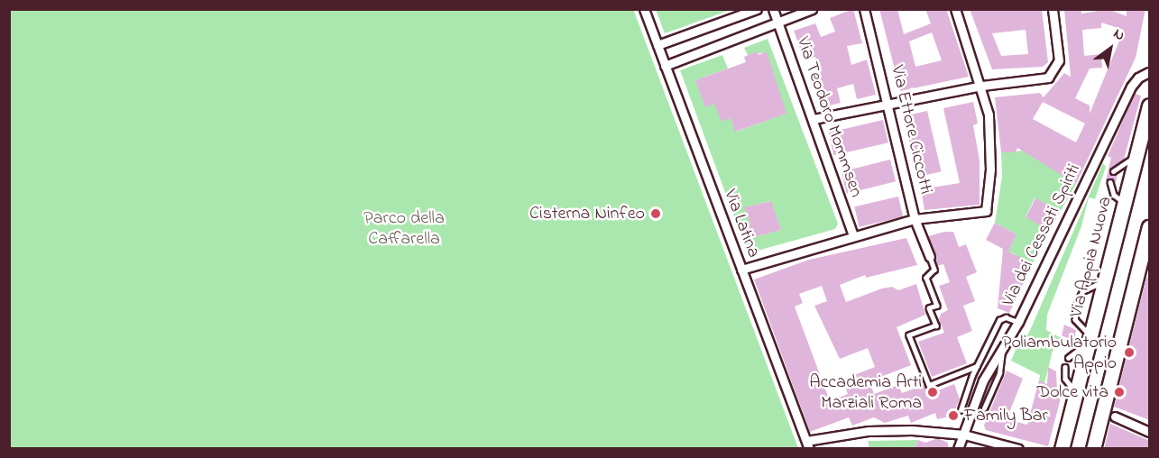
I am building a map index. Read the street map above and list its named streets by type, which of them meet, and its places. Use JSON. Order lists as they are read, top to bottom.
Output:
{
  "streets": {
    "main road": ["Via Appia Nuova"],
    "street": [
      "Via Teodoro Mommsen",
      "Via Ettore Ciccotti",
      "Via Latina",
      "Via dei Cessati Spiriti"
    ]
  },
  "parks": ["Parco della Caffarella"],
  "places": [
    "Cisterna Ninfeo",
    "Poliambulatorio Appio",
    "Accademia Arti Marziali Roma",
    "Dolce vita",
    "Family Bar"
  ],
  "north": "top right"
}
